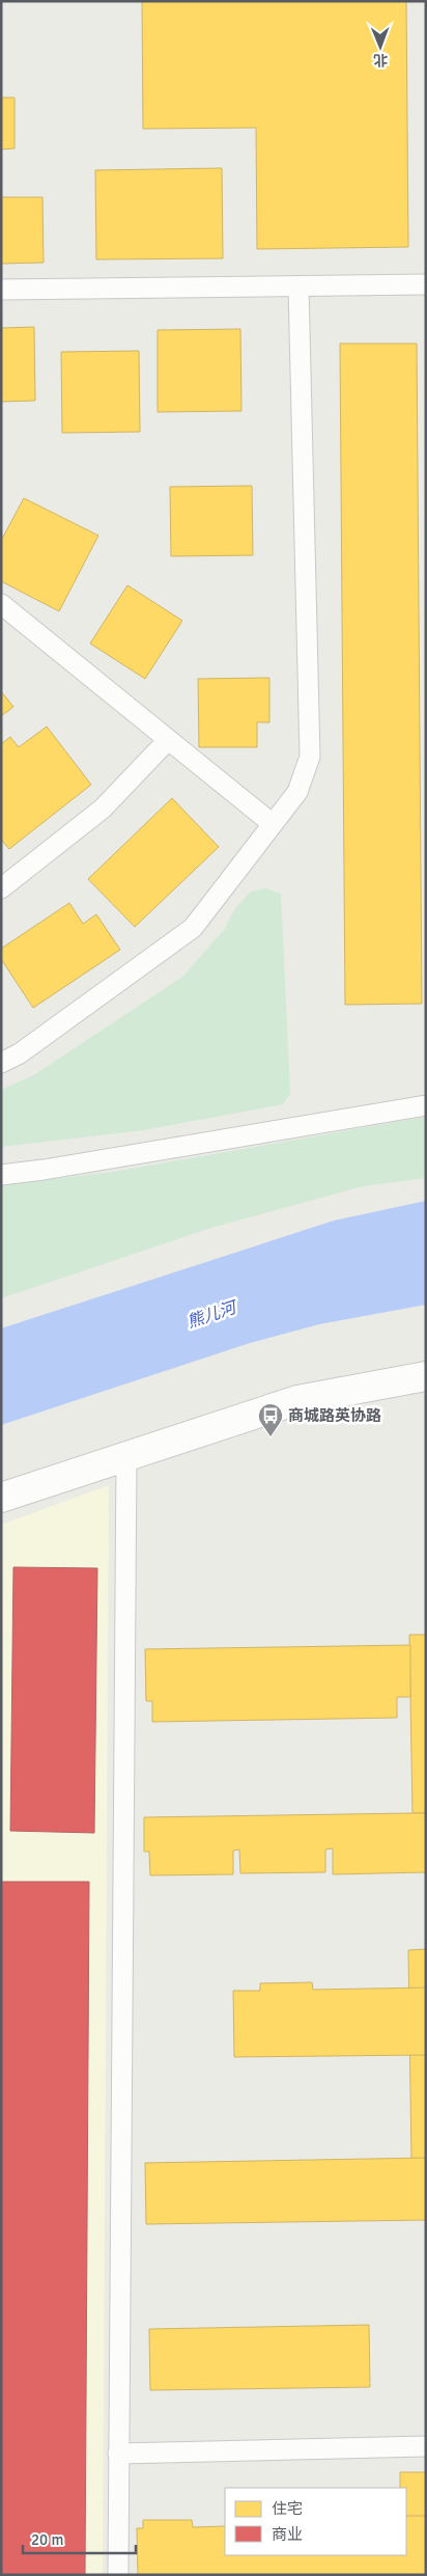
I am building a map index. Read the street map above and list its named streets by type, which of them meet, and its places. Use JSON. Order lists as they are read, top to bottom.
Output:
{
  "water": ["熊儿河"],
  "places": {
    "bus stop": ["商城路英协路"]
  },
  "legend": ["住宅", "商业"],
  "scale_bar": "20 m",
  "north": "bottom"
}
